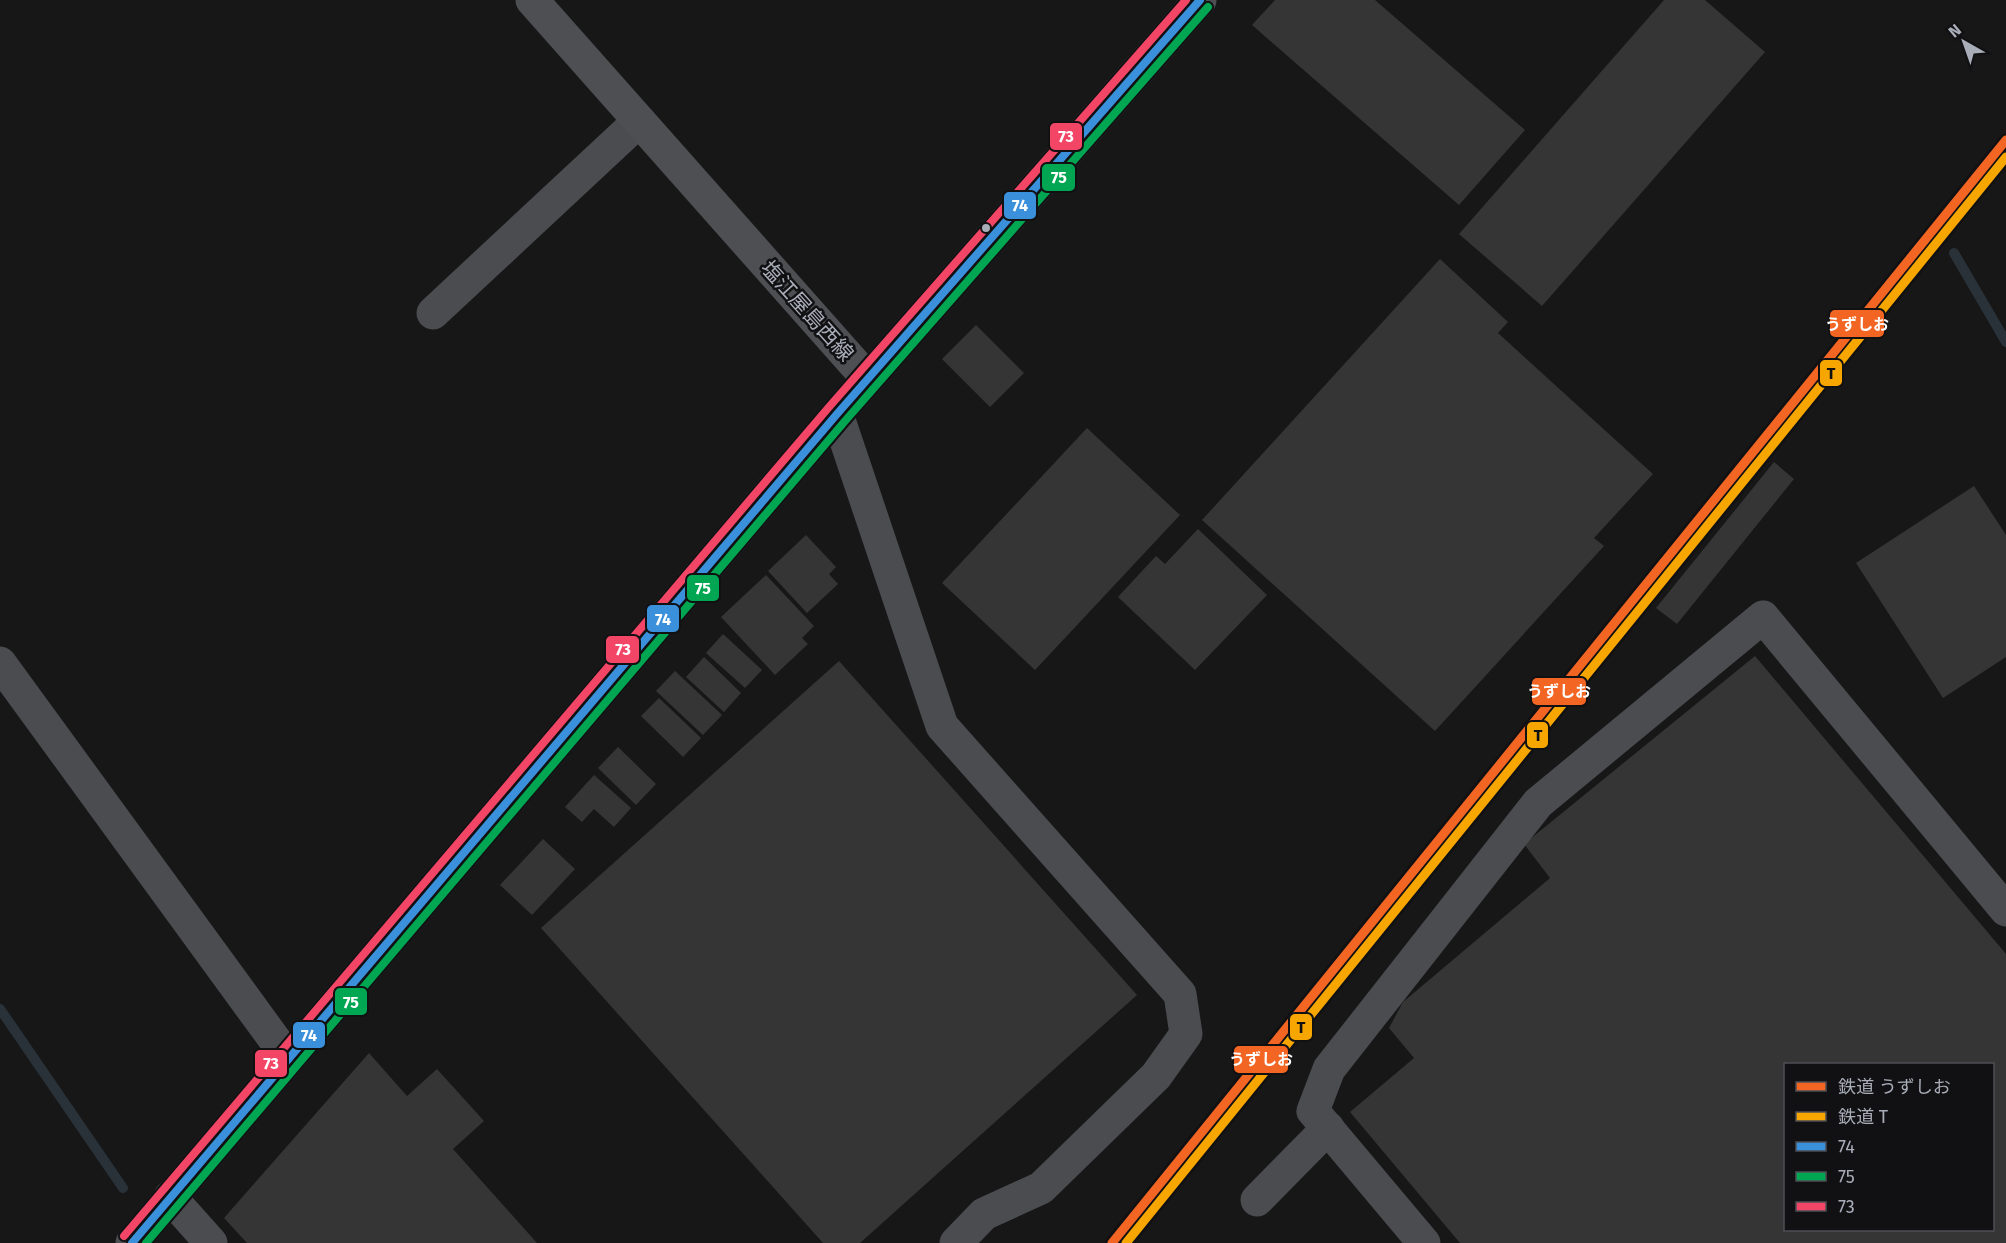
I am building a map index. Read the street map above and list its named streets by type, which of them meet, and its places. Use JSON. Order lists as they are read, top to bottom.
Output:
{
  "streets": {
    "main road": ["塩江屋島西線"]
  },
  "lines": [
    "transit line 74",
    "transit line 73",
    "transit line 75",
    "rail line うずしお",
    "rail line T"
  ],
  "legend": [
    "鉄道 うずしお",
    "鉄道 T",
    "74",
    "75",
    "73"
  ],
  "north": "top left"
}
